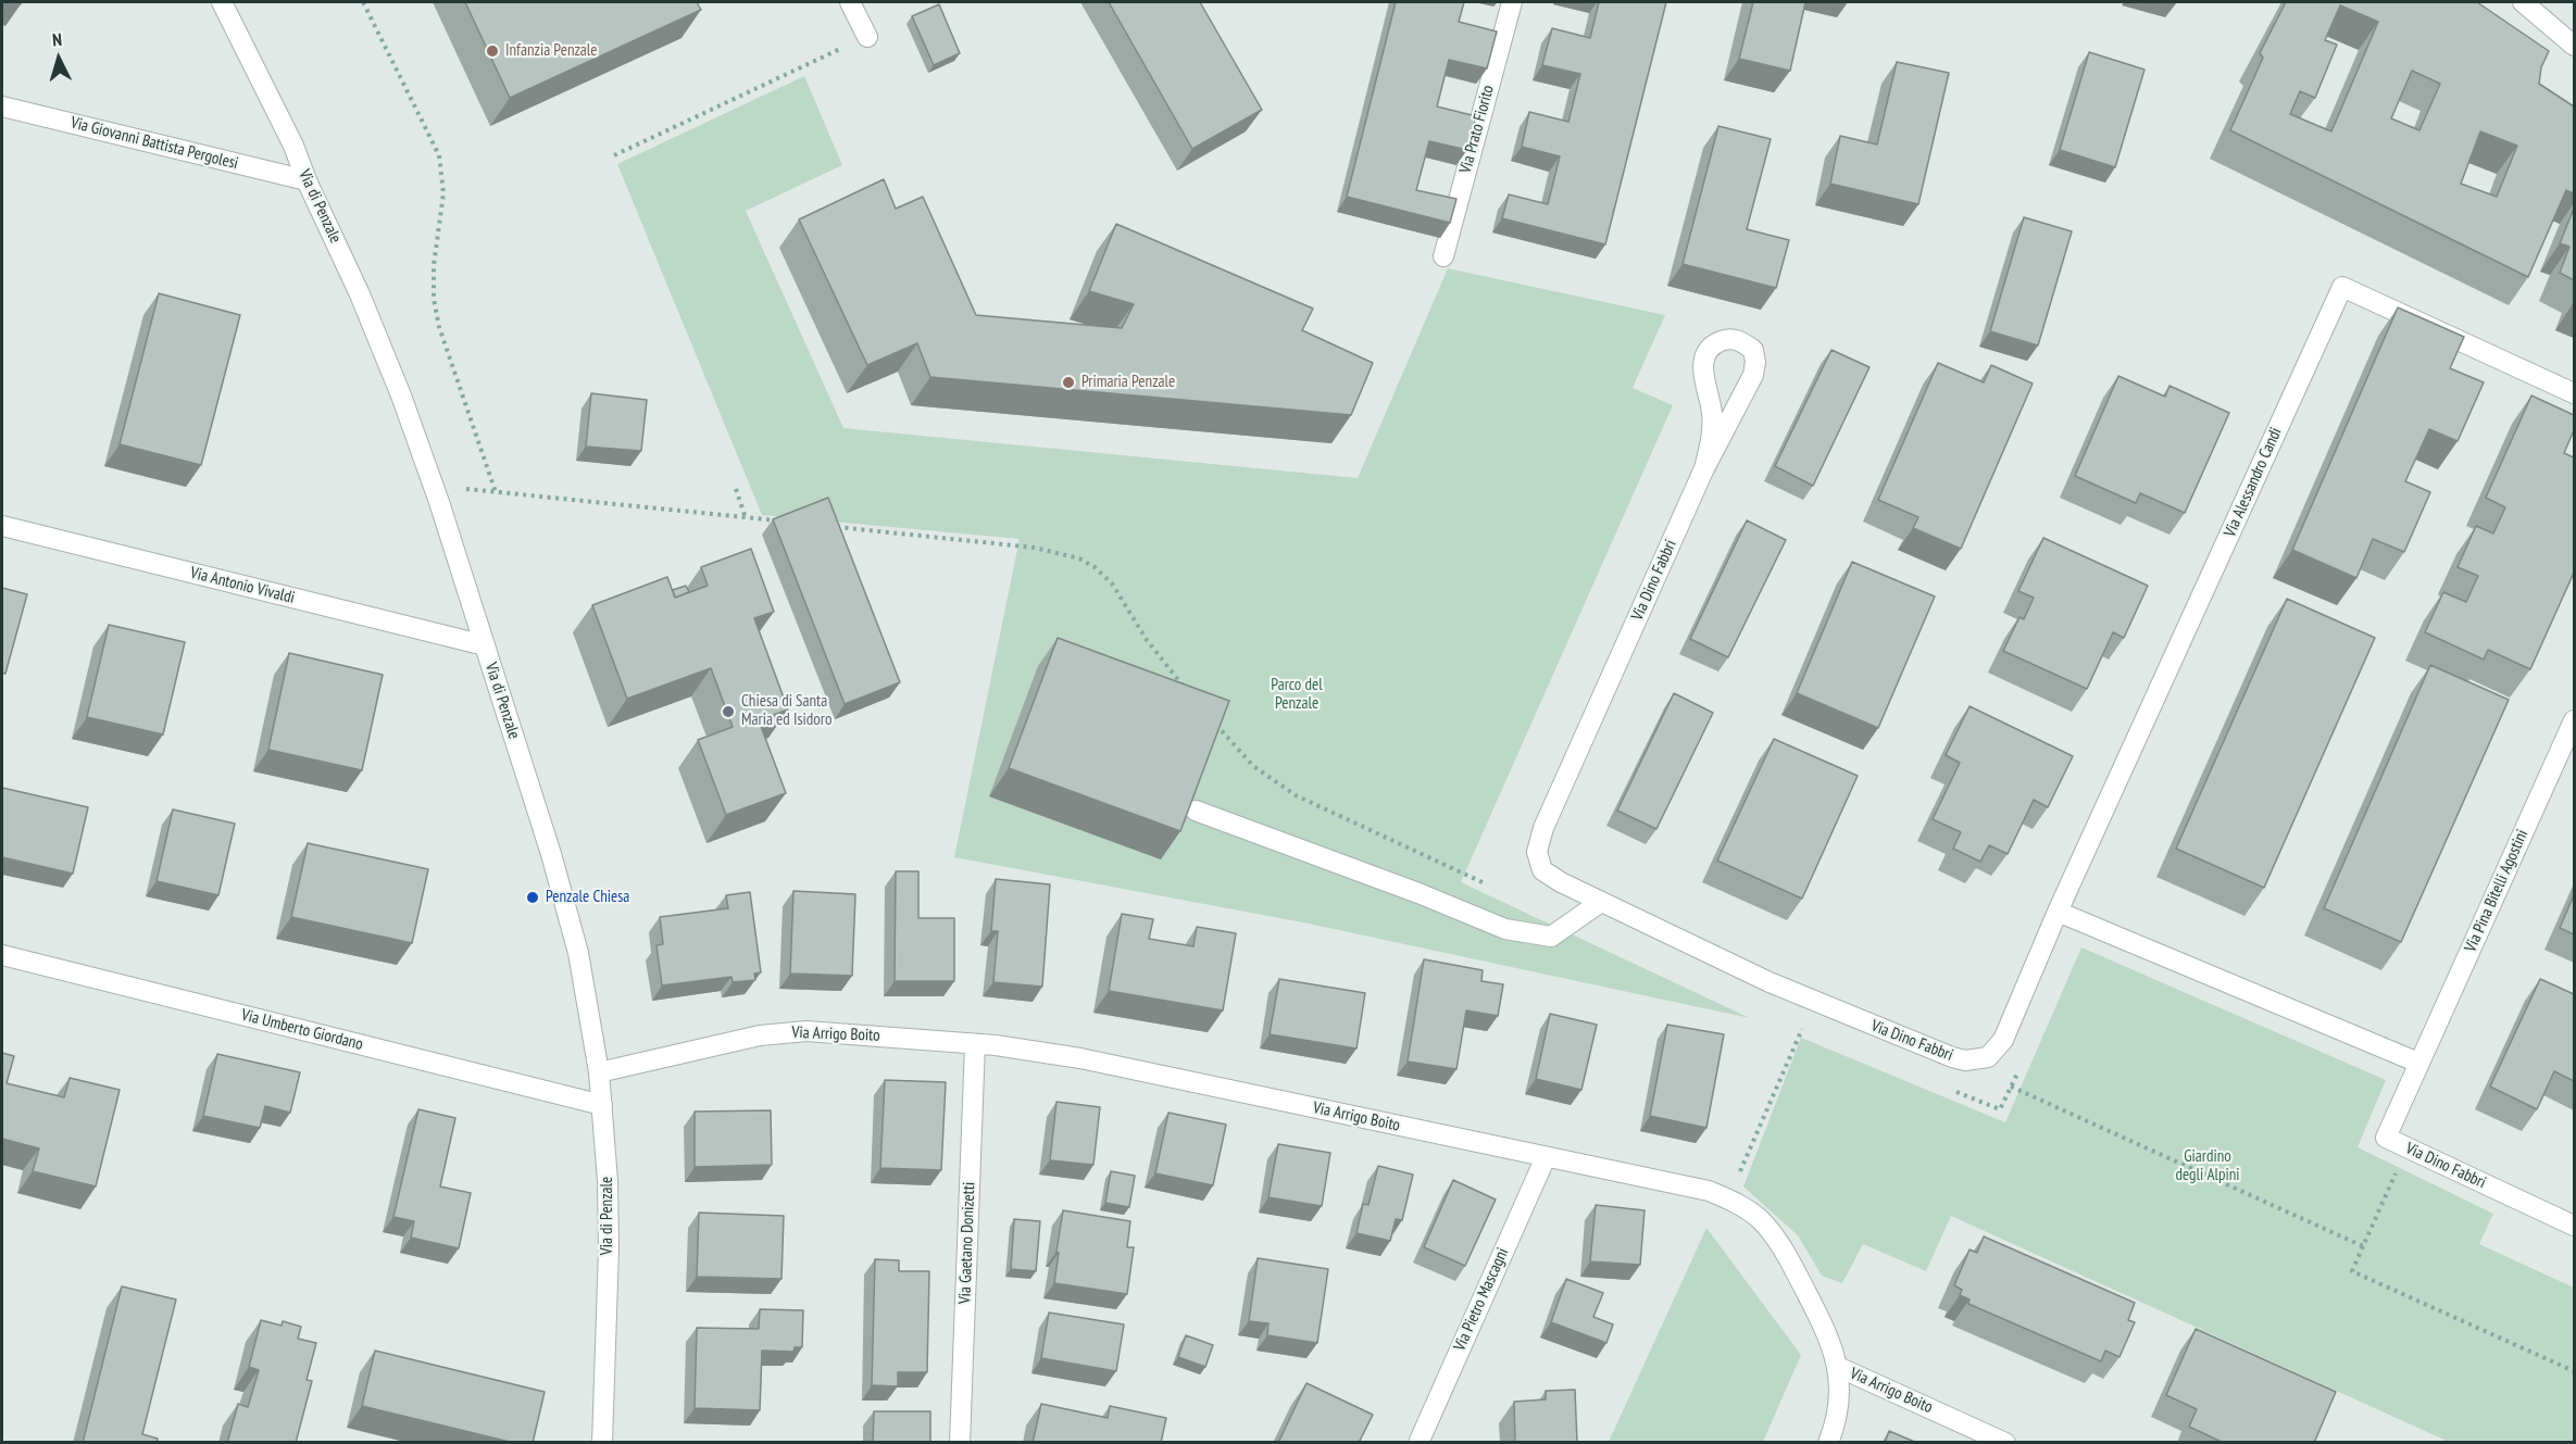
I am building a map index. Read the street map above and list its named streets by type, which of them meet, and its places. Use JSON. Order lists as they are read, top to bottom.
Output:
{
  "streets": {
    "street": [
      "Via Prato Fiorito",
      "Via Giovanni Battista Pergolesi",
      "Via di Penzale",
      "Via Alessandro Candi",
      "Via Dino Fabbri",
      "Via Antonio Vivaldi",
      "Via Pina Bitelli Agostini",
      "Via Umberto Giordano",
      "Via Arrigo Boito",
      "Via Gaetano Donizetti",
      "Via Pietro Mascagni"
    ]
  },
  "crossings": [
    ["Via Giovanni Battista Pergolesi", "Via di Penzale"],
    ["Via di Penzale", "Via Antonio Vivaldi"],
    ["Via di Penzale", "Via Umberto Giordano"],
    ["Via di Penzale", "Via Arrigo Boito"],
    ["Via Alessandro Candi", "Via Dino Fabbri"],
    ["Via Dino Fabbri", "Via Pina Bitelli Agostini"],
    ["Via Arrigo Boito", "Via Gaetano Donizetti"],
    ["Via Arrigo Boito", "Via Pietro Mascagni"]
  ],
  "parks": ["Parco del Penzale", "Giardino degli Alpini"],
  "places": [
    "Infanzia Penzale",
    "Primaria Penzale",
    "Chiesa di Santa Maria ed Isidoro",
    "Penzale Chiesa"
  ],
  "north": "top"
}
